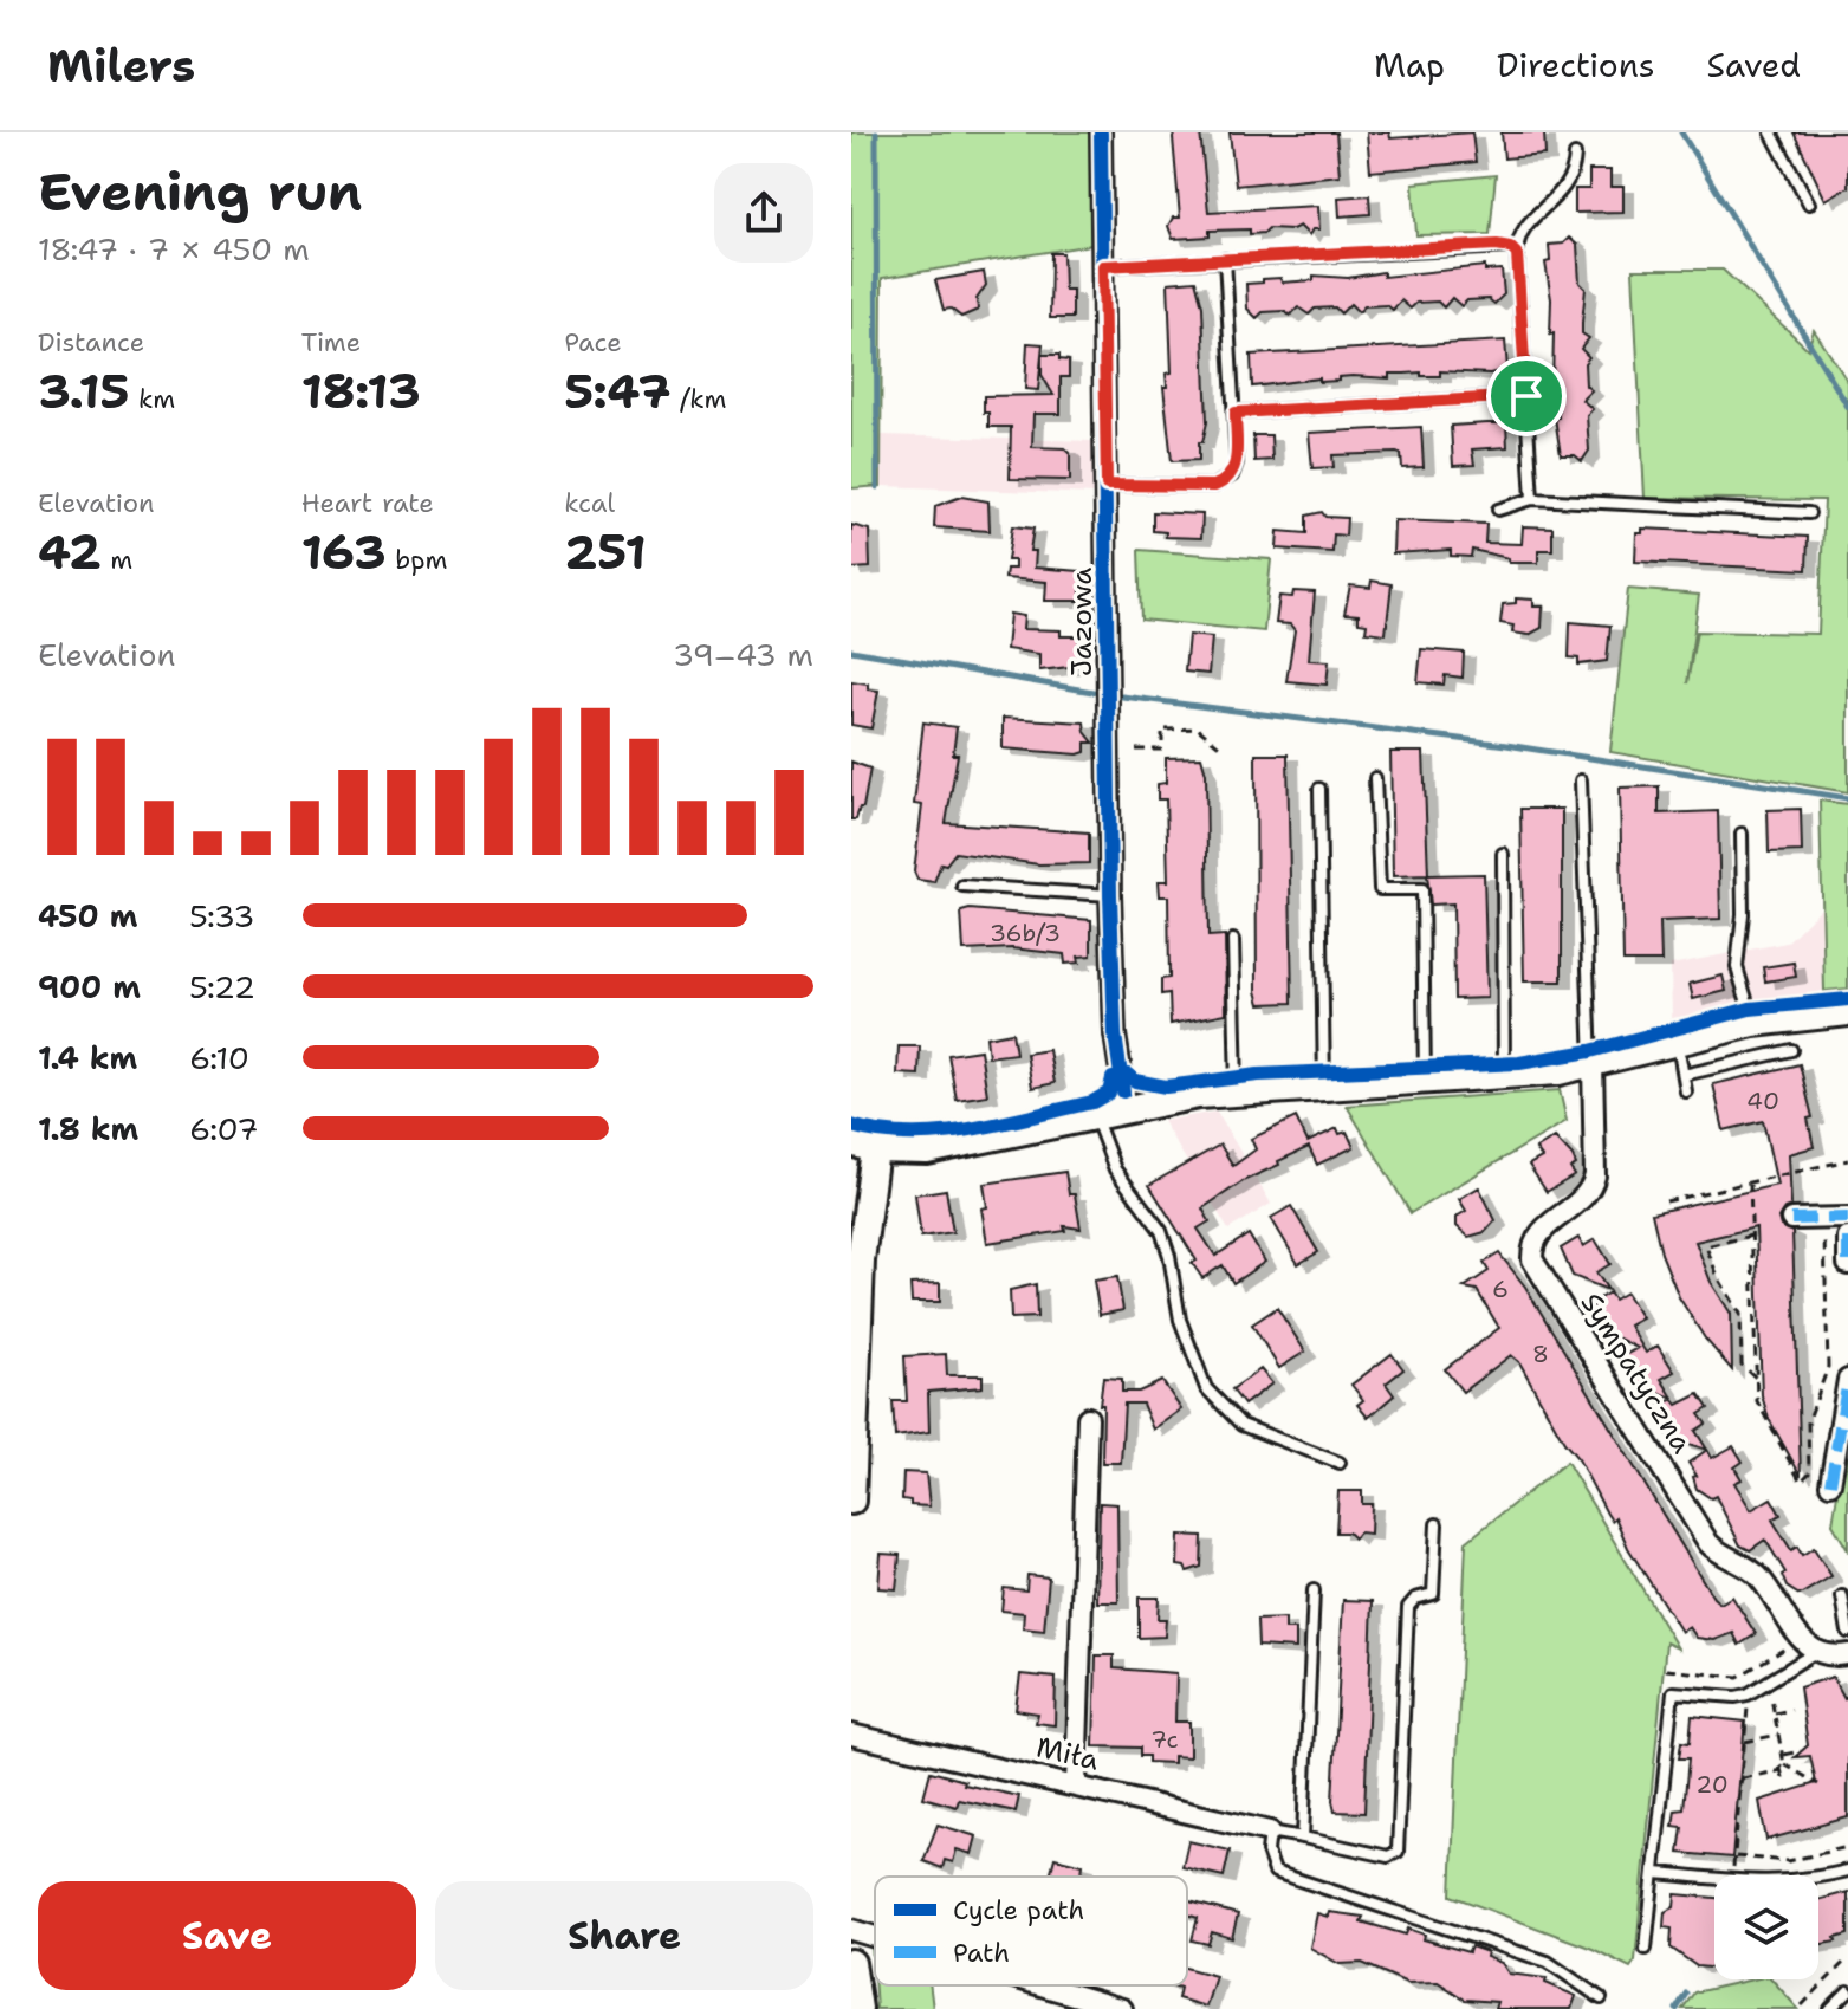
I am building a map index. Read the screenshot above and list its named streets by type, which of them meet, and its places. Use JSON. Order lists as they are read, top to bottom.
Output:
{
  "streets": {
    "street": ["Jazowa", "Sympatyczna", "Miła"]
  },
  "house_numbers": [
    "36b/3",
    "40",
    "6",
    "8",
    "7c",
    "20"
  ],
  "legend": ["Cycle path", "Path"],
  "page": {
    "header": "Milers",
    "nav": ["Map", "Directions", "Saved"],
    "heading": ["Evening run", "18:47 · 7 × 450 m"],
    "stats": [
      ["Distance", "3.15 km"],
      ["Time", "18:13"],
      ["Pace", "5:47 /km"],
      ["Elevation", "42 m"],
      ["Heart rate", "163 bpm"],
      ["kcal", "251"]
    ],
    "chart": ["Elevation", "39–43 m"],
    "list": [
      {
        "name": "450 m",
        "note": "5:33"
      },
      {
        "name": "900 m",
        "note": "5:22"
      },
      {
        "name": "1.4 km",
        "note": "6:10"
      },
      {
        "name": "1.8 km",
        "note": "6:07"
      }
    ],
    "buttons": ["Save", "Share"]
  }
}
